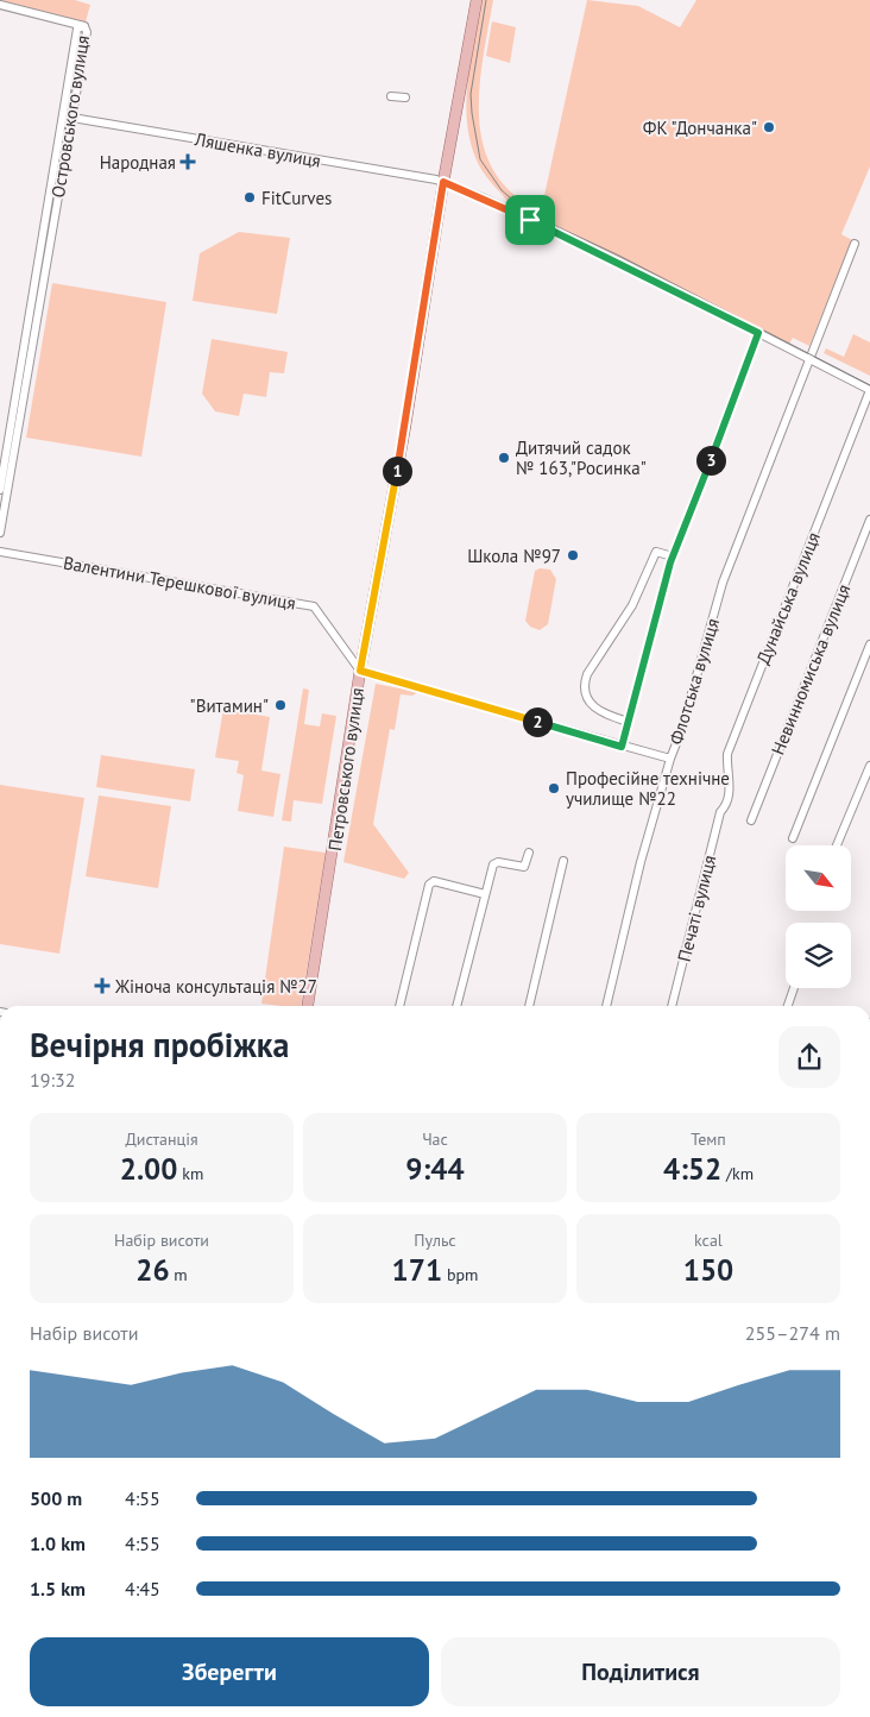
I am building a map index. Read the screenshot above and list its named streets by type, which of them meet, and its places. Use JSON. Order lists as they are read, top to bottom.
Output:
{
  "streets": {
    "main road": ["Петровського вулиця"],
    "street": [
      "Островського вулиця",
      "Ляшенка вулиця",
      "Валентини Терешкової вулиця",
      "Дунайська вулиця",
      "Невинномиська вулиця",
      "Флотська вулиця",
      "Печаті вулиця"
    ]
  },
  "crossings": [
    ["Островського вулиця", "Ляшенка вулиця"],
    ["Ляшенка вулиця", "Дунайська вулиця"],
    ["Ляшенка вулиця", "Флотська вулиця"],
    ["Ляшенка вулиця", "Петровського вулиця"],
    ["Валентини Терешкової вулиця", "Петровського вулиця"],
    ["Дунайська вулиця", "Печаті вулиця"]
  ],
  "places": {
    "other": [
      "ФК \"Дончанка\"",
      "FitCurves",
      "Дитячий садок № 163,\"Росинка\"",
      "Школа №97",
      "\"Витамин\"",
      "Професійне технічне училище №22"
    ],
    "health": ["Народная", "Жіноча консультація №27"]
  },
  "north": "bottom right",
  "page": {
    "pins": ["3", "1", "2"],
    "heading": ["Вечірня пробіжка", "19:32"],
    "stats": [
      ["Дистанція", "2.00 km"],
      ["Час", "9:44"],
      ["Темп", "4:52 /km"],
      ["Набір висоти", "26 m"],
      ["Пульс", "171 bpm"],
      ["kcal", "150"]
    ],
    "chart": ["Набір висоти", "255–274 m"],
    "list": [
      {
        "name": "500 m",
        "note": "4:55"
      },
      {
        "name": "1.0 km",
        "note": "4:55"
      },
      {
        "name": "1.5 km",
        "note": "4:45"
      }
    ],
    "buttons": ["Зберегти", "Поділитися"]
  }
}
